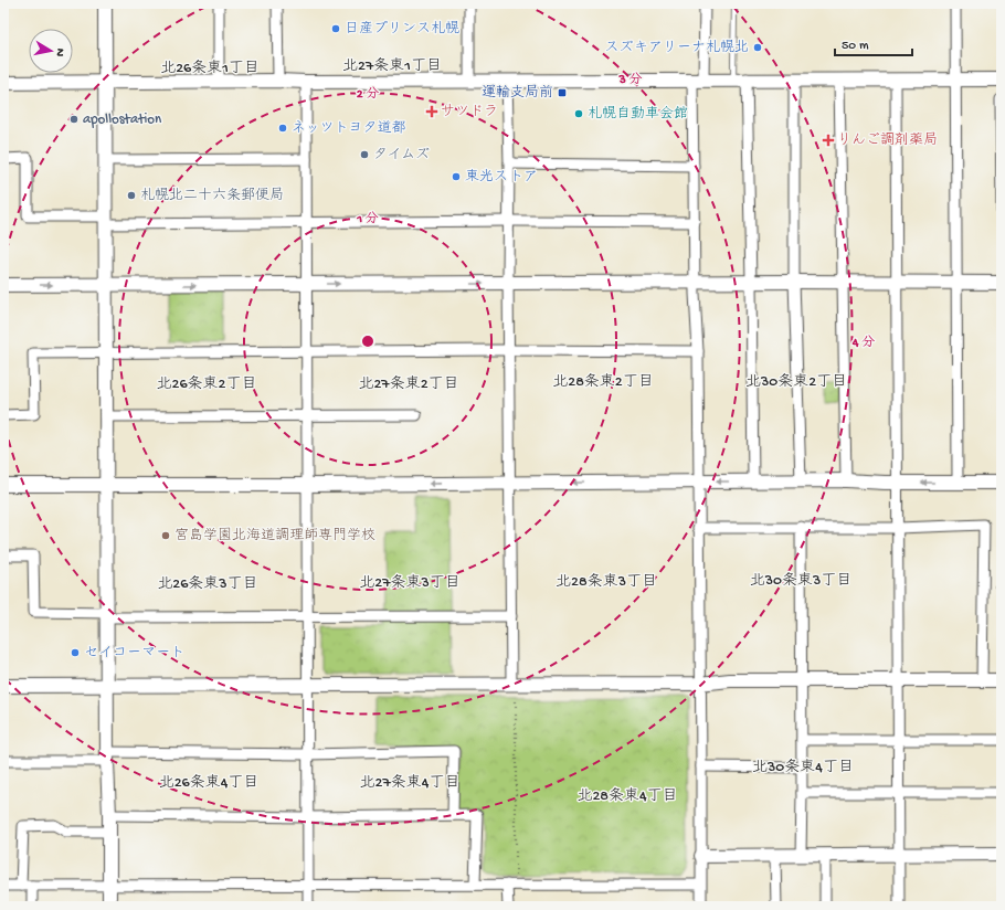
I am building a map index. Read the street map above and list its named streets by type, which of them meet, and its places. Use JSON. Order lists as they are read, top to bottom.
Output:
{
  "districts": [
    "北27条東1丁目",
    "北26条東1丁目",
    "北28条東2丁目",
    "北30条東2丁目",
    "北26条東2丁目",
    "北27条東2丁目",
    "北30条東3丁目",
    "北28条東3丁目",
    "北27条東3丁目",
    "北26条東3丁目",
    "北30条東4丁目",
    "北26条東4丁目",
    "北27条東4丁目",
    "北28条東4丁目"
  ],
  "places": {
    "other": [
      "日産プリンス札幌",
      "スズキアリーナ札幌北",
      "札幌自動車会館",
      "apollostation",
      "ネッツトヨタ道都",
      "タイムズ",
      "東光ストア",
      "札幌北二十六条郵便局",
      "宮島学園北海道調理師専門学校",
      "セイコーマート"
    ],
    "transit": ["運輸支局前"],
    "health": ["サツドラ", "りんご調剤薬局"]
  },
  "scale_bar": "50 m",
  "north": "right",
  "rings": [
    "3 分",
    "2 分",
    "1 分",
    "4 分"
  ]
}
